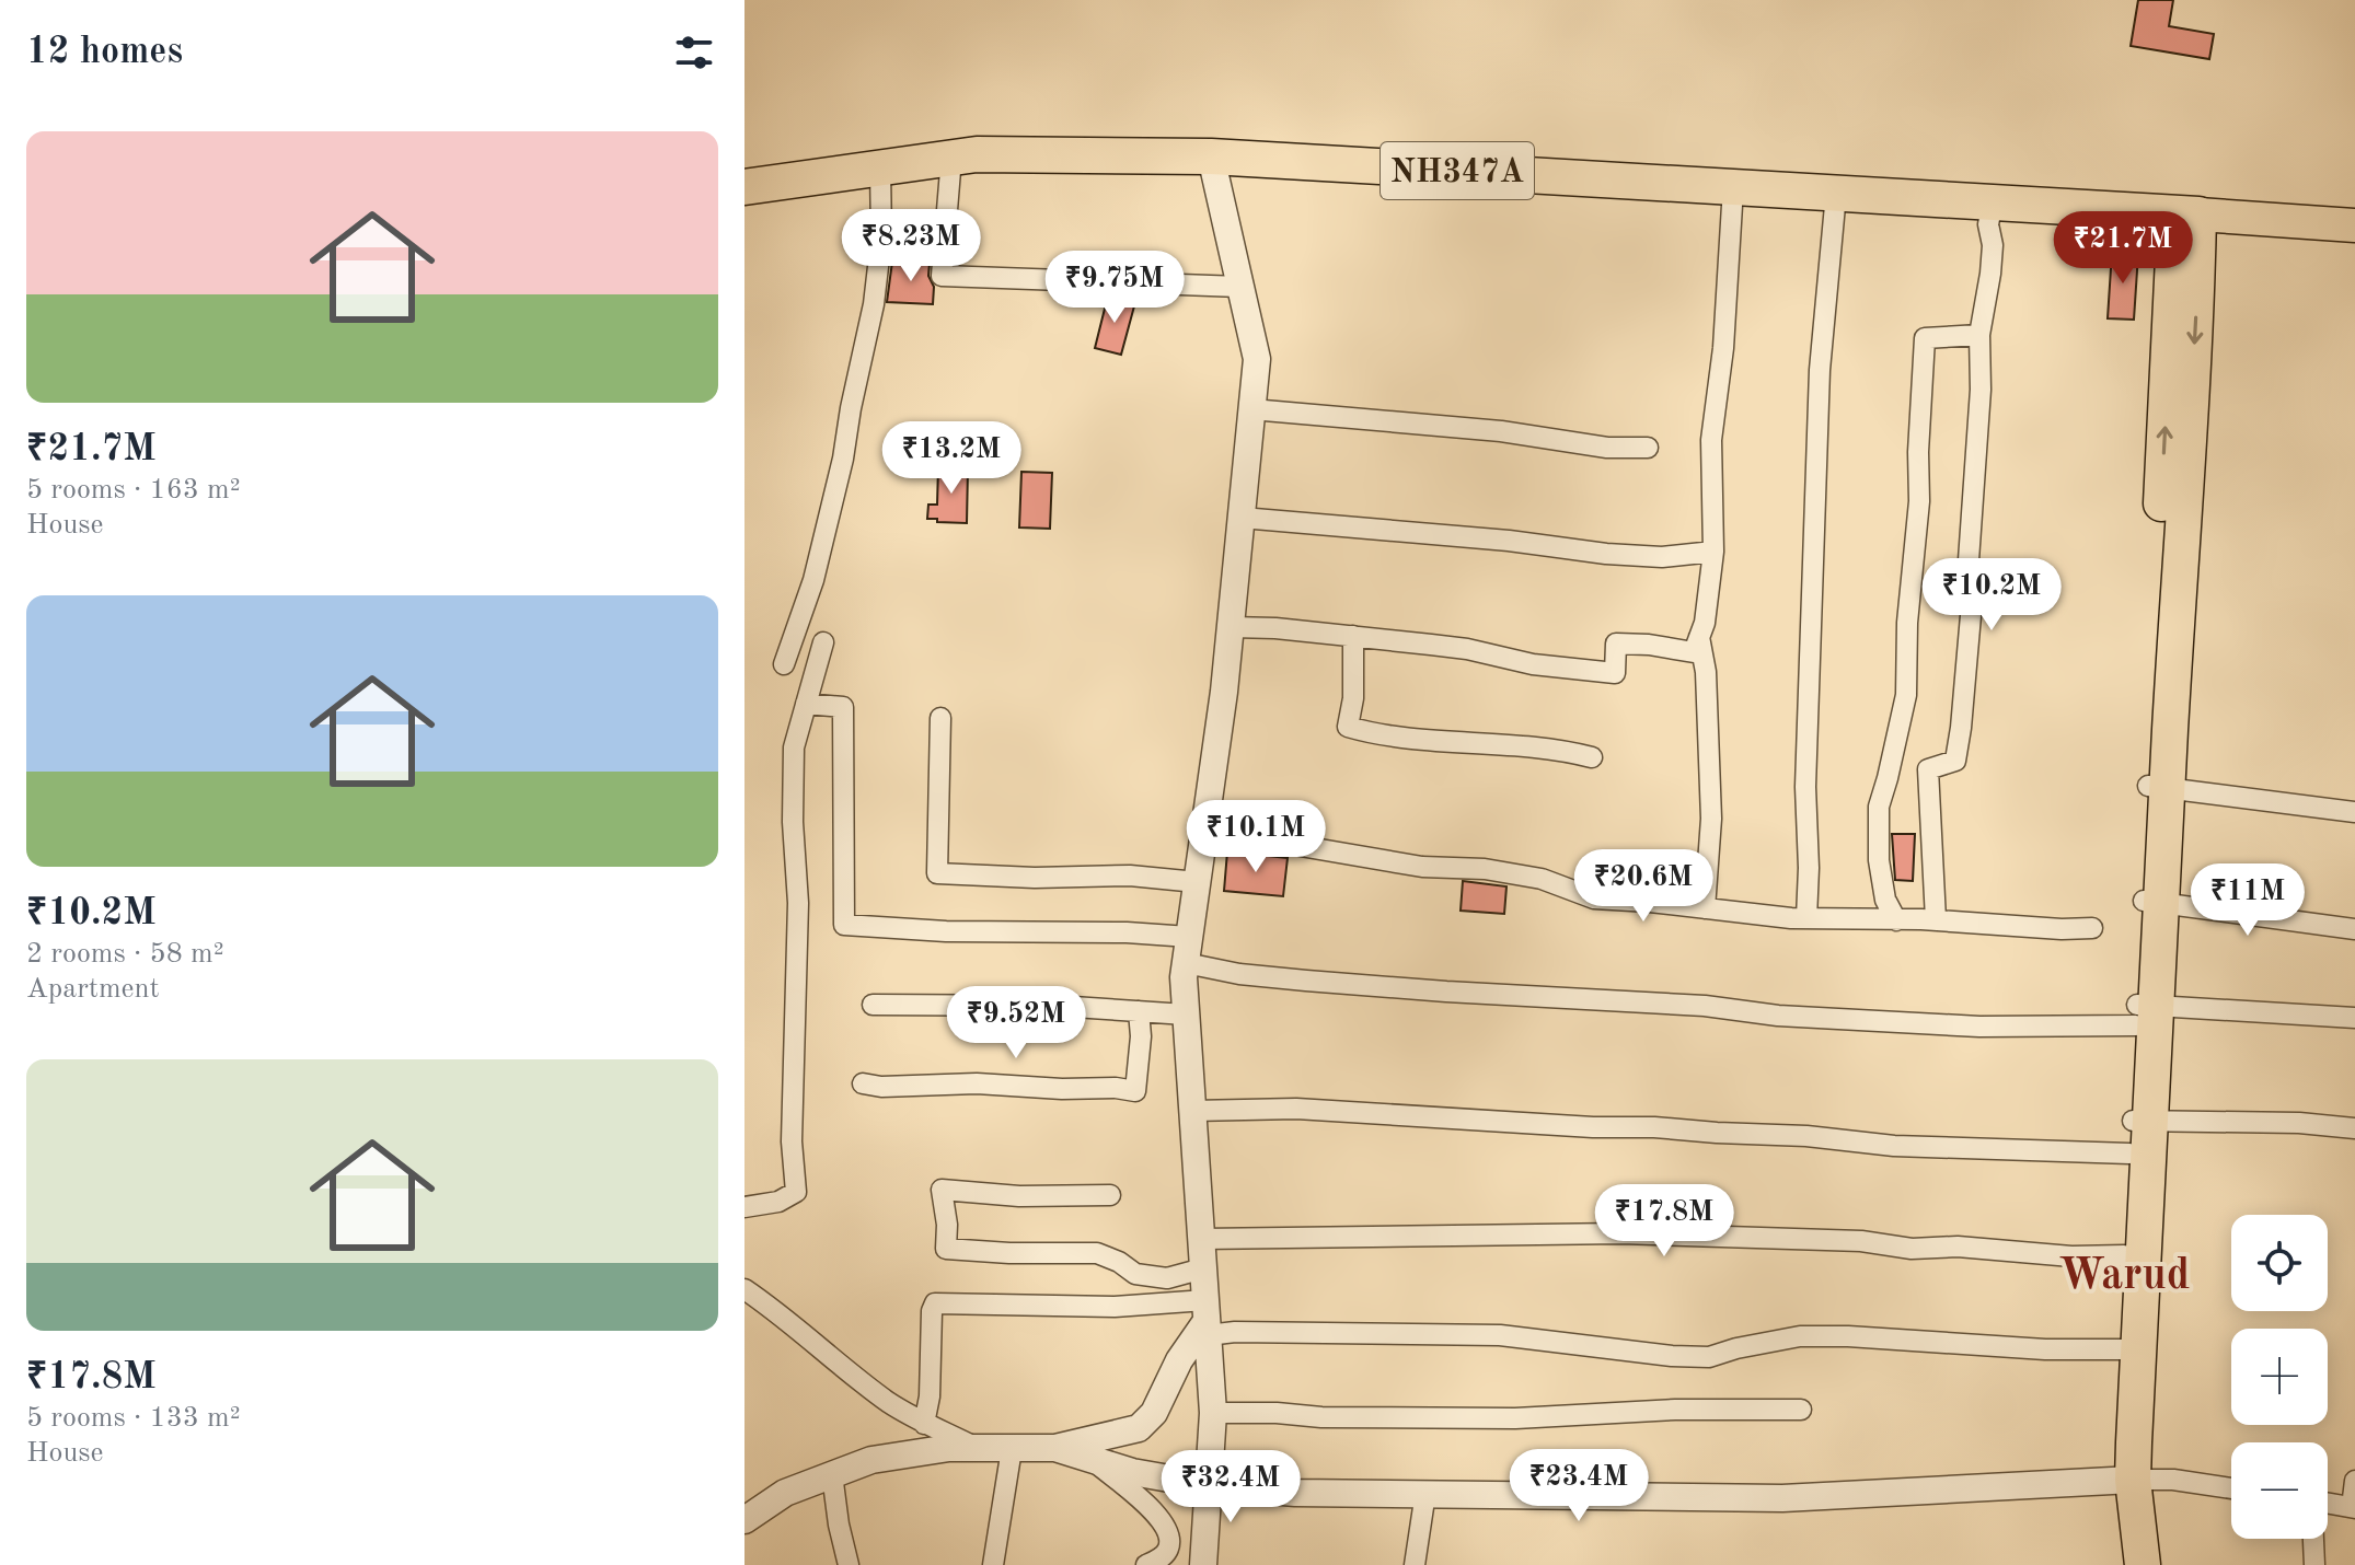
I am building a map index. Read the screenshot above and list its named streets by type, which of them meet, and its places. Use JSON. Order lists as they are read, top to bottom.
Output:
{
  "streets": {
    "highway": ["NH347A"]
  },
  "districts": ["Warud"],
  "page": {
    "heading": "12 homes",
    "list": [
      {
        "name": "₹21.7M",
        "note": "5 rooms · 163 m² · House"
      },
      {
        "name": "₹10.2M",
        "note": "2 rooms · 58 m² · Apartment"
      },
      {
        "name": "₹17.8M",
        "note": "5 rooms · 133 m² · House"
      }
    ],
    "price": [
      "₹8.23M",
      "₹21.7M",
      "₹9.75M",
      "₹13.2M",
      "₹10.2M",
      "₹10.1M",
      "₹20.6M",
      "₹11M",
      "₹9.52M",
      "₹17.8M",
      "₹23.4M",
      "₹32.4M"
    ],
    "map_buttons": ["+", "−"]
  }
}
